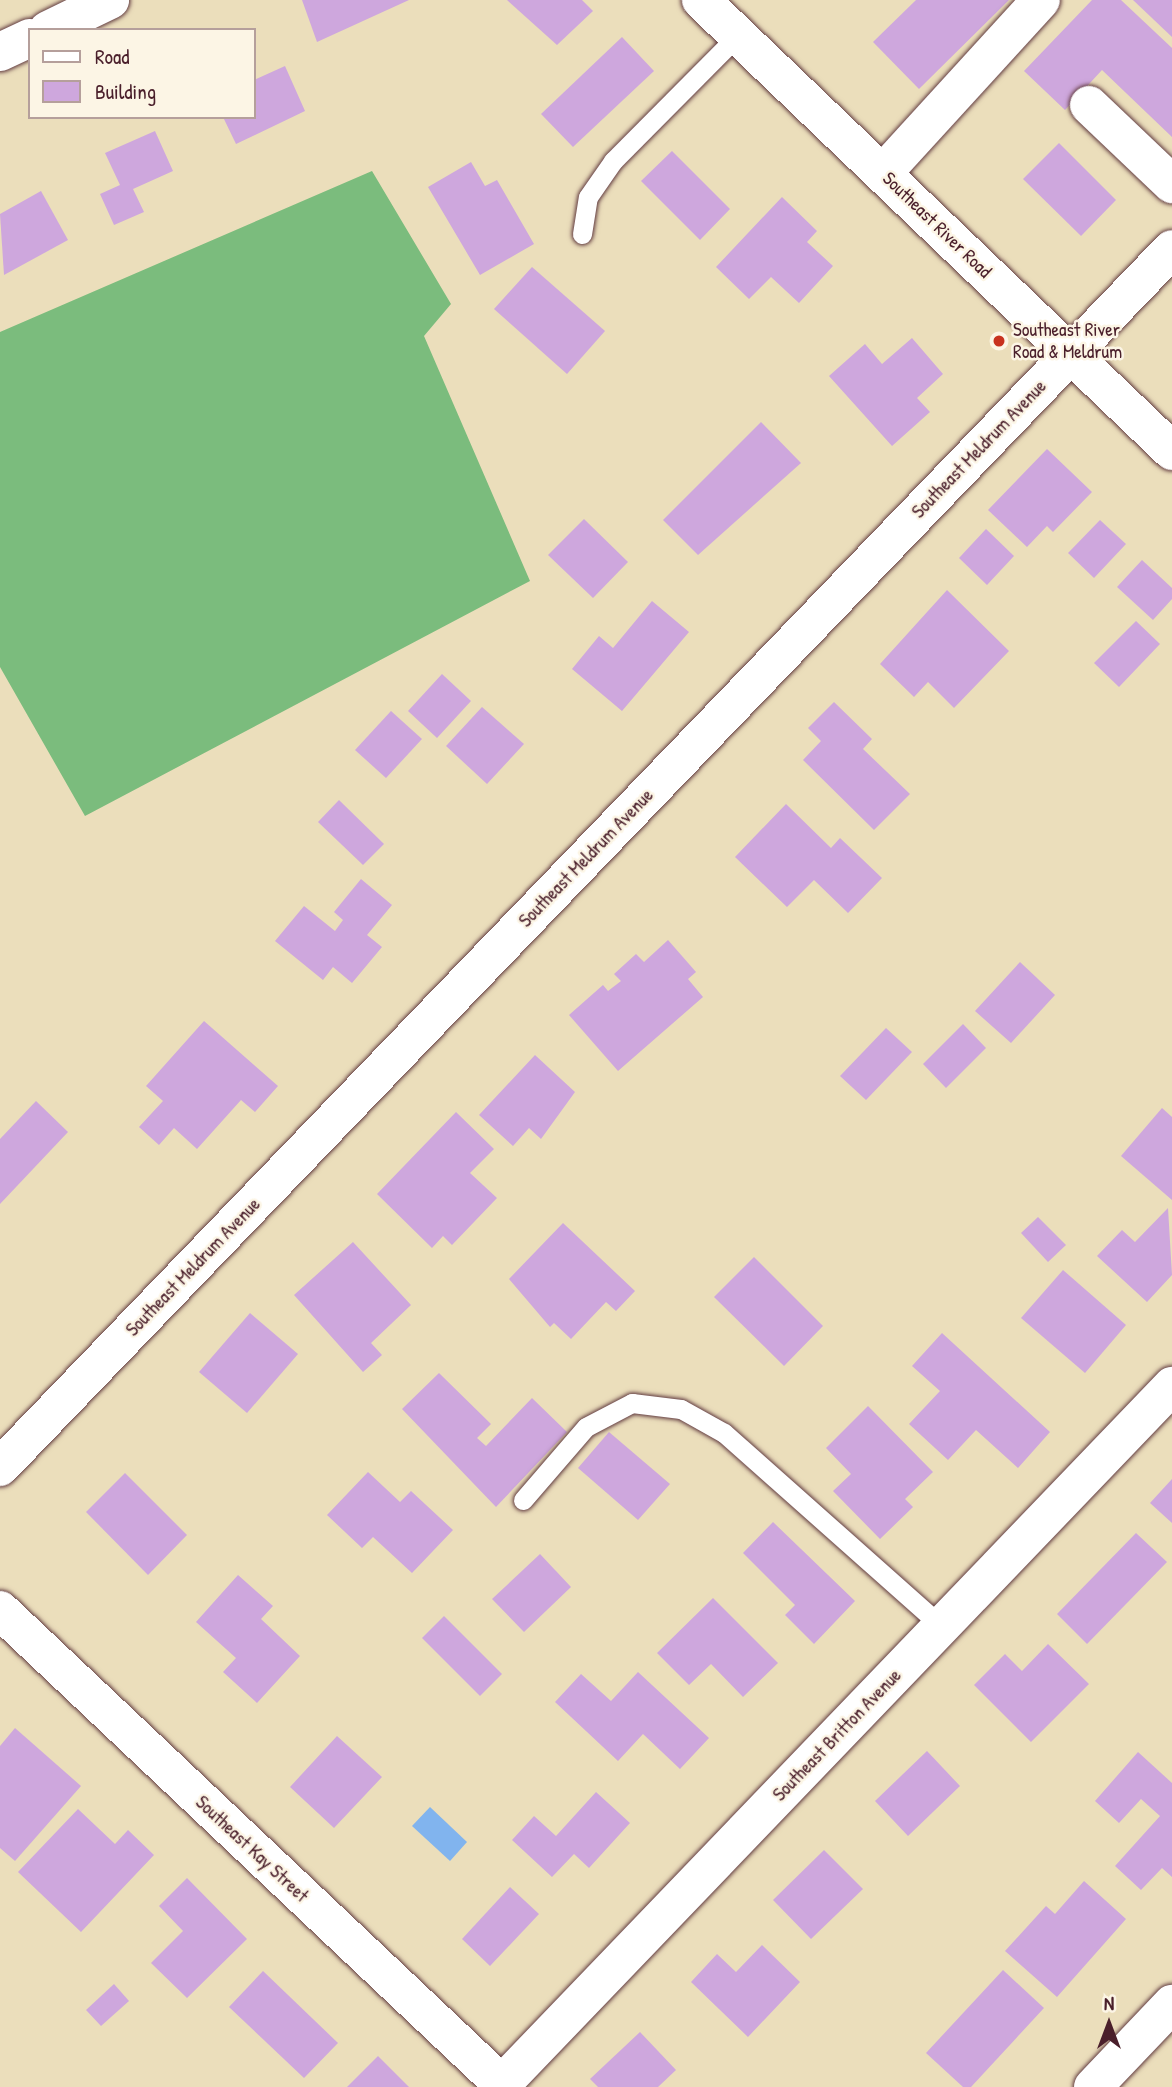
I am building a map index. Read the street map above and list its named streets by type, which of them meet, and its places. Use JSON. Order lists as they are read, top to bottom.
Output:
{
  "streets": {
    "street": [
      "Southeast River Road",
      "Southeast Meldrum Avenue",
      "Southeast Britton Avenue",
      "Southeast Kay Street"
    ]
  },
  "crossings": [
    ["Southeast River Road", "Southeast Meldrum Avenue"],
    ["Southeast Britton Avenue", "Southeast Kay Street"]
  ],
  "places": ["Southeast River Road & Meldrum"],
  "legend": ["Road", "Building"],
  "north": "top"
}
